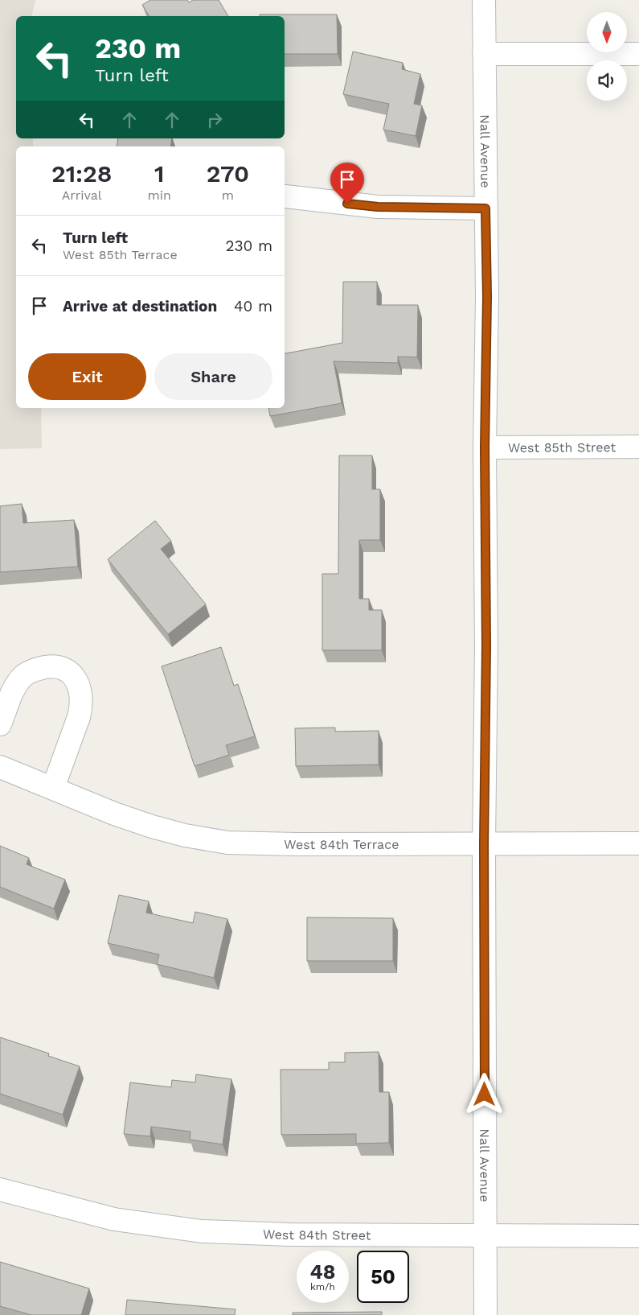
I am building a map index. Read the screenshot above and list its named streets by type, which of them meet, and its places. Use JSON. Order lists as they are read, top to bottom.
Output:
{
  "streets": {
    "street": [
      "Nall Avenue",
      "West 85th Street",
      "West 84th Terrace",
      "West 84th Street"
    ]
  },
  "crossings": [
    ["Nall Avenue", "West 85th Street"],
    ["Nall Avenue", "West 84th Terrace"],
    ["Nall Avenue", "West 84th Street"]
  ],
  "north": "bottom",
  "page": {
    "turn": ["230 m", "Turn left"],
    "eta": [
      "21:28",
      "Arrival",
      "1",
      "min",
      "270",
      "m"
    ],
    "list": [
      {
        "name": "Turn left",
        "note": "West 85th Terrace",
        "value": "230 m"
      },
      {
        "name": "Arrive at destination",
        "value": "40 m"
      }
    ],
    "buttons": ["Exit", "Share"],
    "speed": "48 km/h",
    "limit": "50"
  }
}
